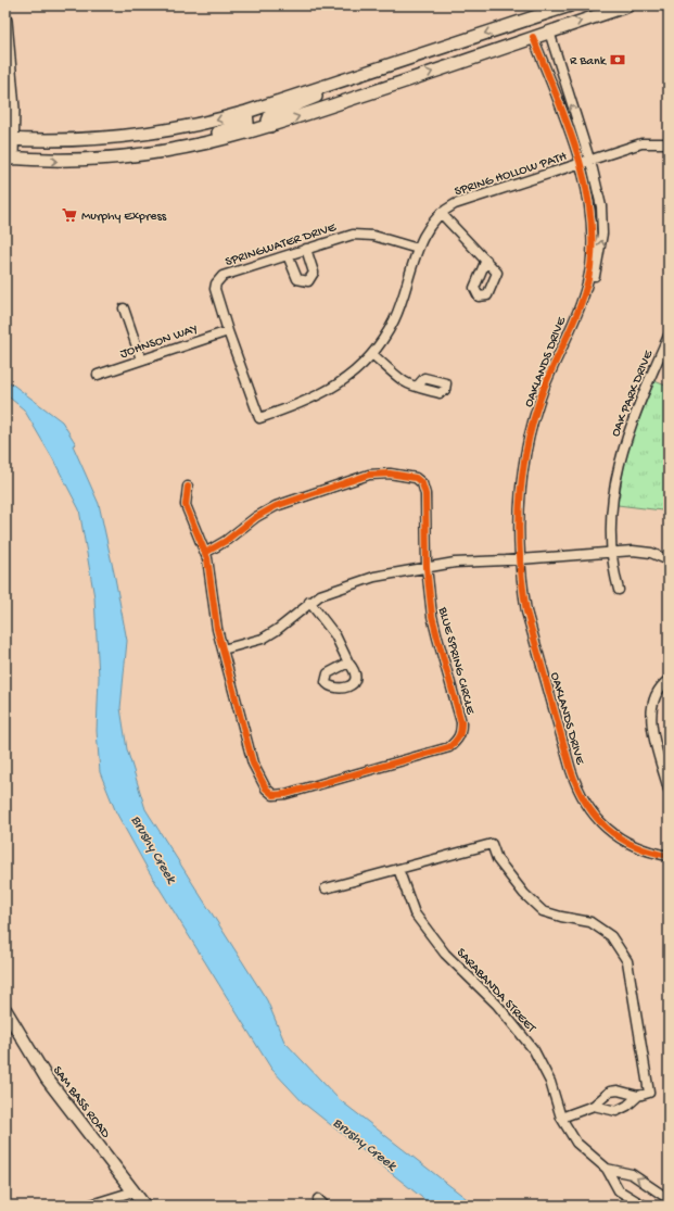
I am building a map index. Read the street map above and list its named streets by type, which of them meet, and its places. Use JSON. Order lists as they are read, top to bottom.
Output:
{
  "streets": {
    "main road": ["SAM BASS ROAD"],
    "street": [
      "SPRING HOLLOW PATH",
      "SPRINGWATER DRIVE",
      "JOHNSON WAY",
      "OAKLANDS DRIVE",
      "OAK PARK DRIVE",
      "BLUE SPRING CIRCLE",
      "SARABANDA STREET"
    ]
  },
  "crossings": [
    ["SPRING HOLLOW PATH", "SPRINGWATER DRIVE"],
    ["SPRING HOLLOW PATH", "OAKLANDS DRIVE"],
    ["SPRINGWATER DRIVE", "JOHNSON WAY"]
  ],
  "water": ["Brushy Creek"],
  "places": {
    "bank": ["R Bank"],
    "supermarket": ["Murphy Express"]
  }
}
